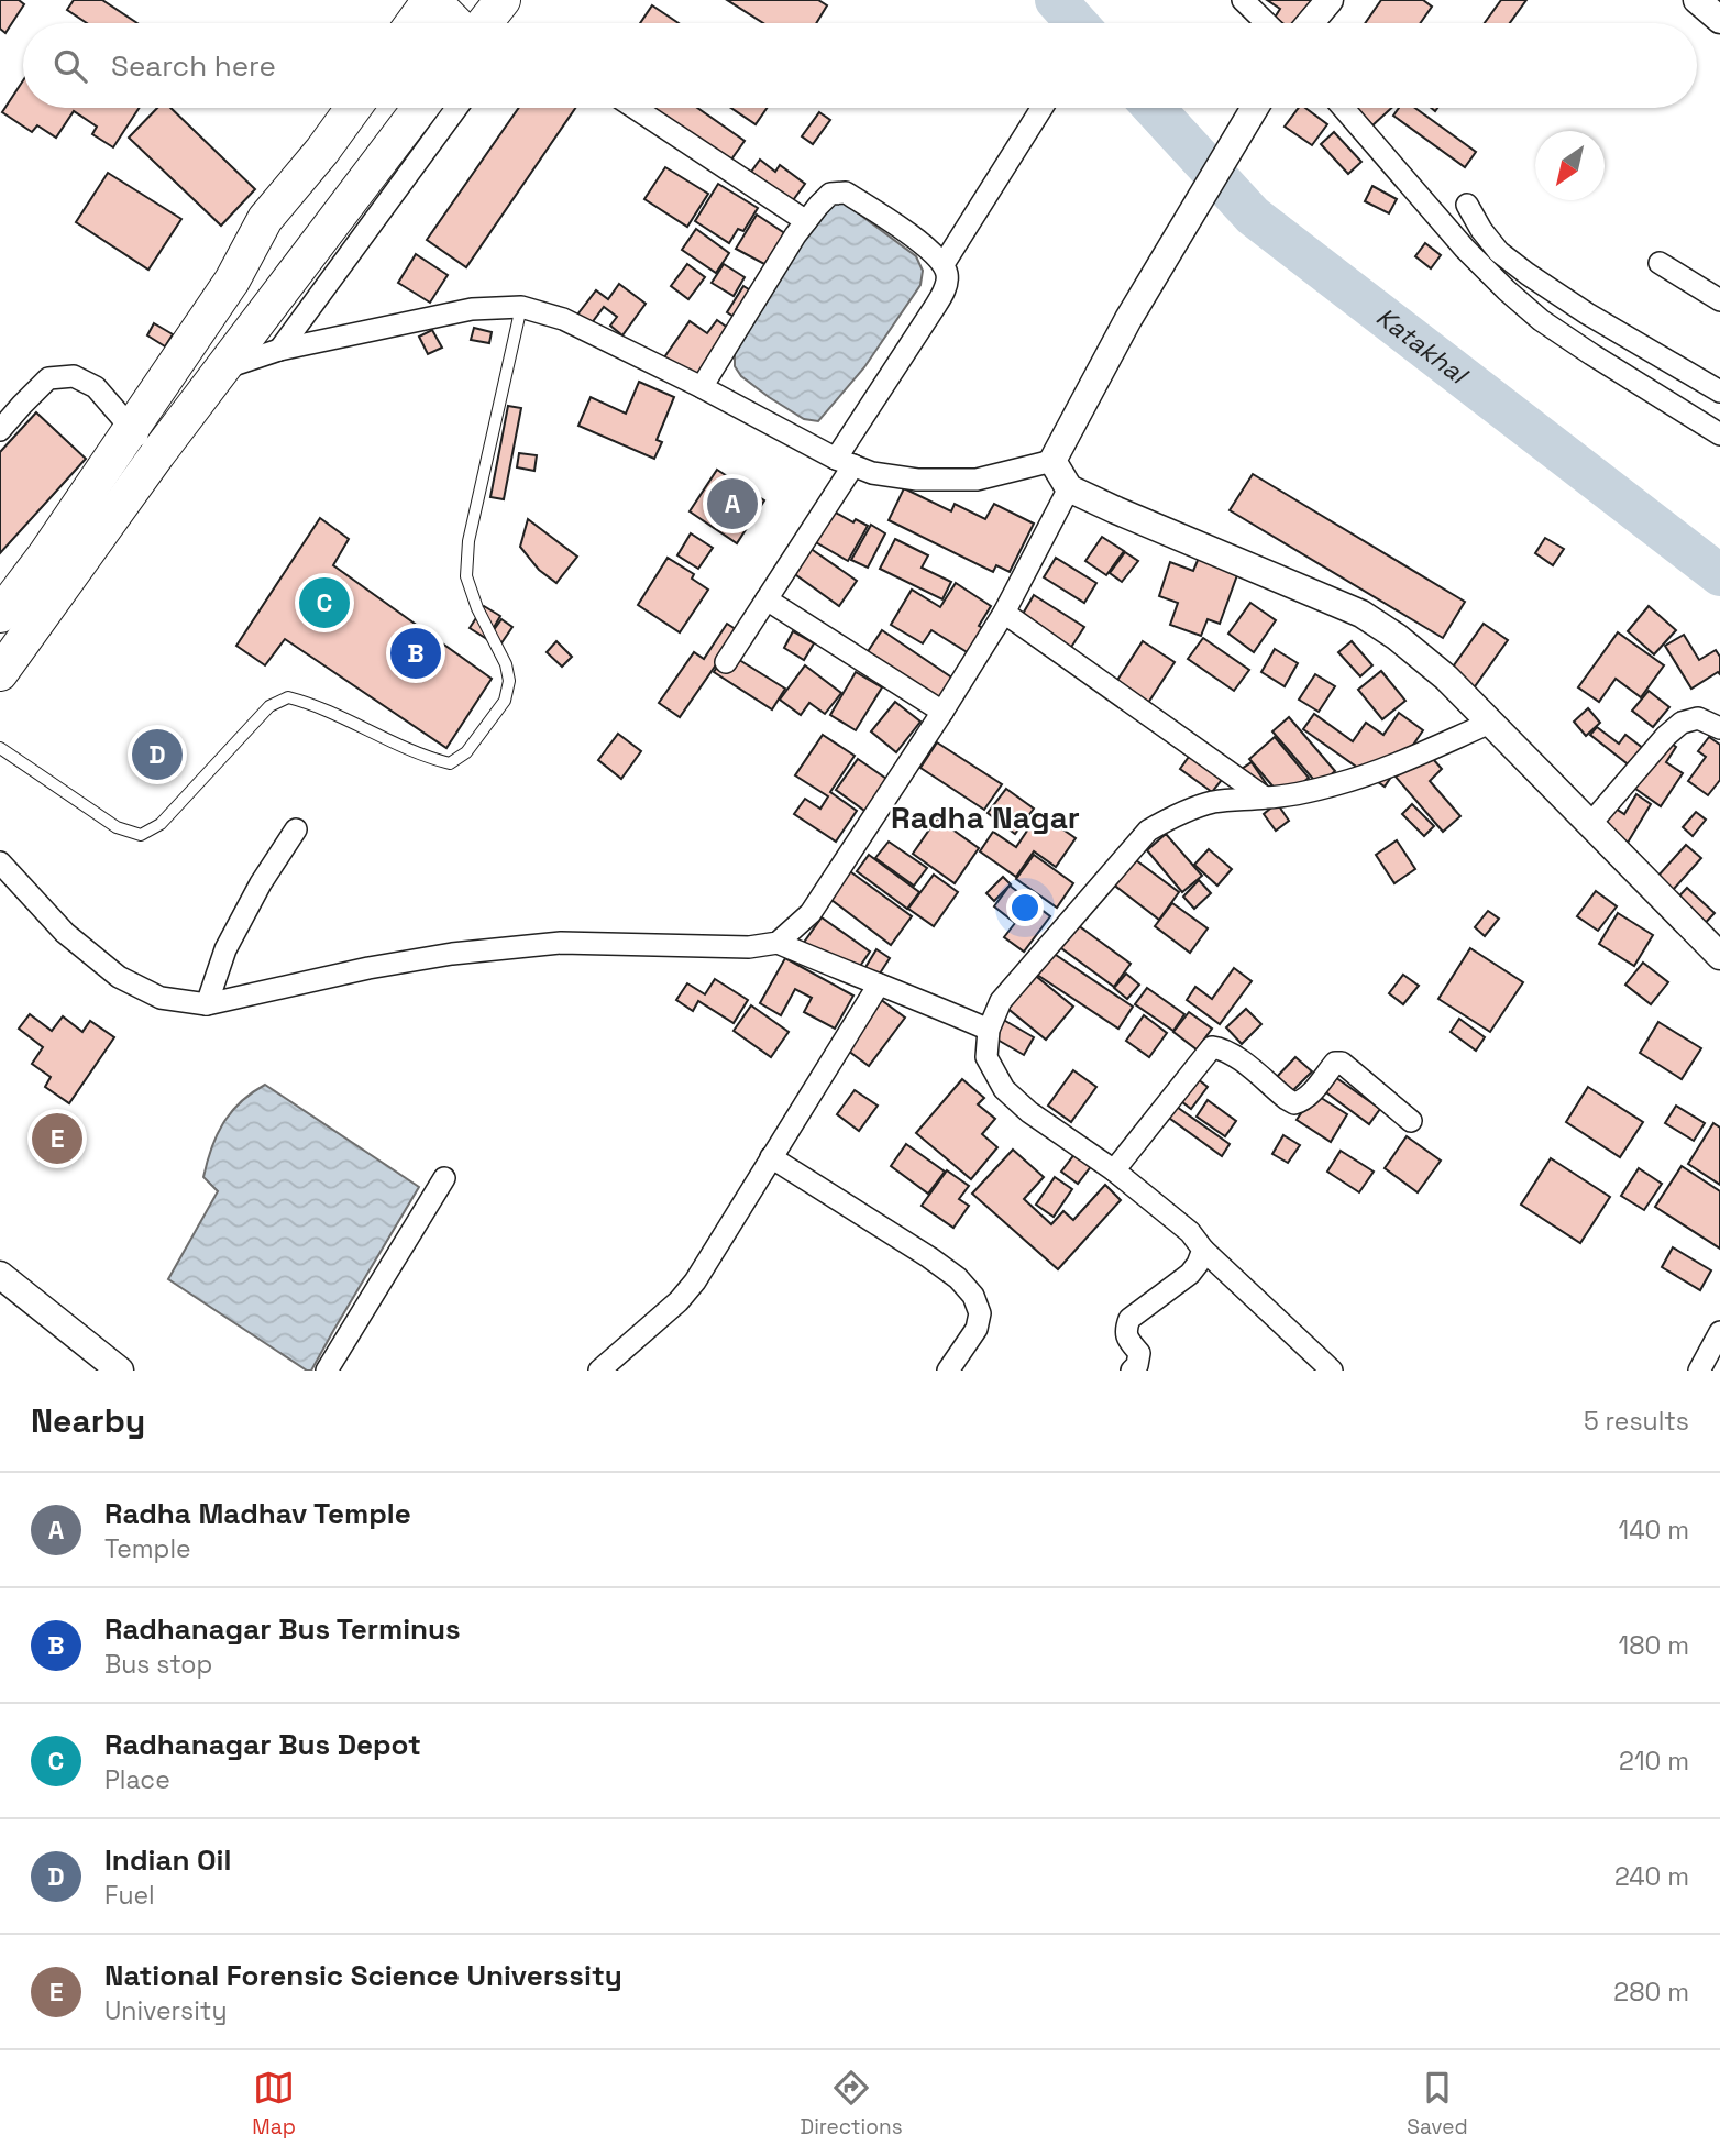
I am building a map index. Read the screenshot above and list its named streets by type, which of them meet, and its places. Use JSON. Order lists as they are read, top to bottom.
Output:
{
  "districts": ["Radha Nagar"],
  "water": ["Katakhal"],
  "north": "bottom left",
  "page": {
    "search": "Search here",
    "pins": [
      "A",
      "C",
      "B",
      "D",
      "E"
    ],
    "heading": ["Nearby", "5 results"],
    "list": [
      {
        "mark": "A",
        "name": "Radha Madhav Temple",
        "note": "Temple",
        "value": "140 m"
      },
      {
        "mark": "B",
        "name": "Radhanagar Bus Terminus",
        "note": "Bus stop",
        "value": "180 m"
      },
      {
        "mark": "C",
        "name": "Radhanagar Bus Depot",
        "note": "Place",
        "value": "210 m"
      },
      {
        "mark": "D",
        "name": "Indian Oil",
        "note": "Fuel",
        "value": "240 m"
      },
      {
        "mark": "E",
        "name": "National Forensic Science Universsity",
        "note": "University",
        "value": "280 m"
      }
    ],
    "nav": ["Map", "Directions", "Saved"]
  }
}
